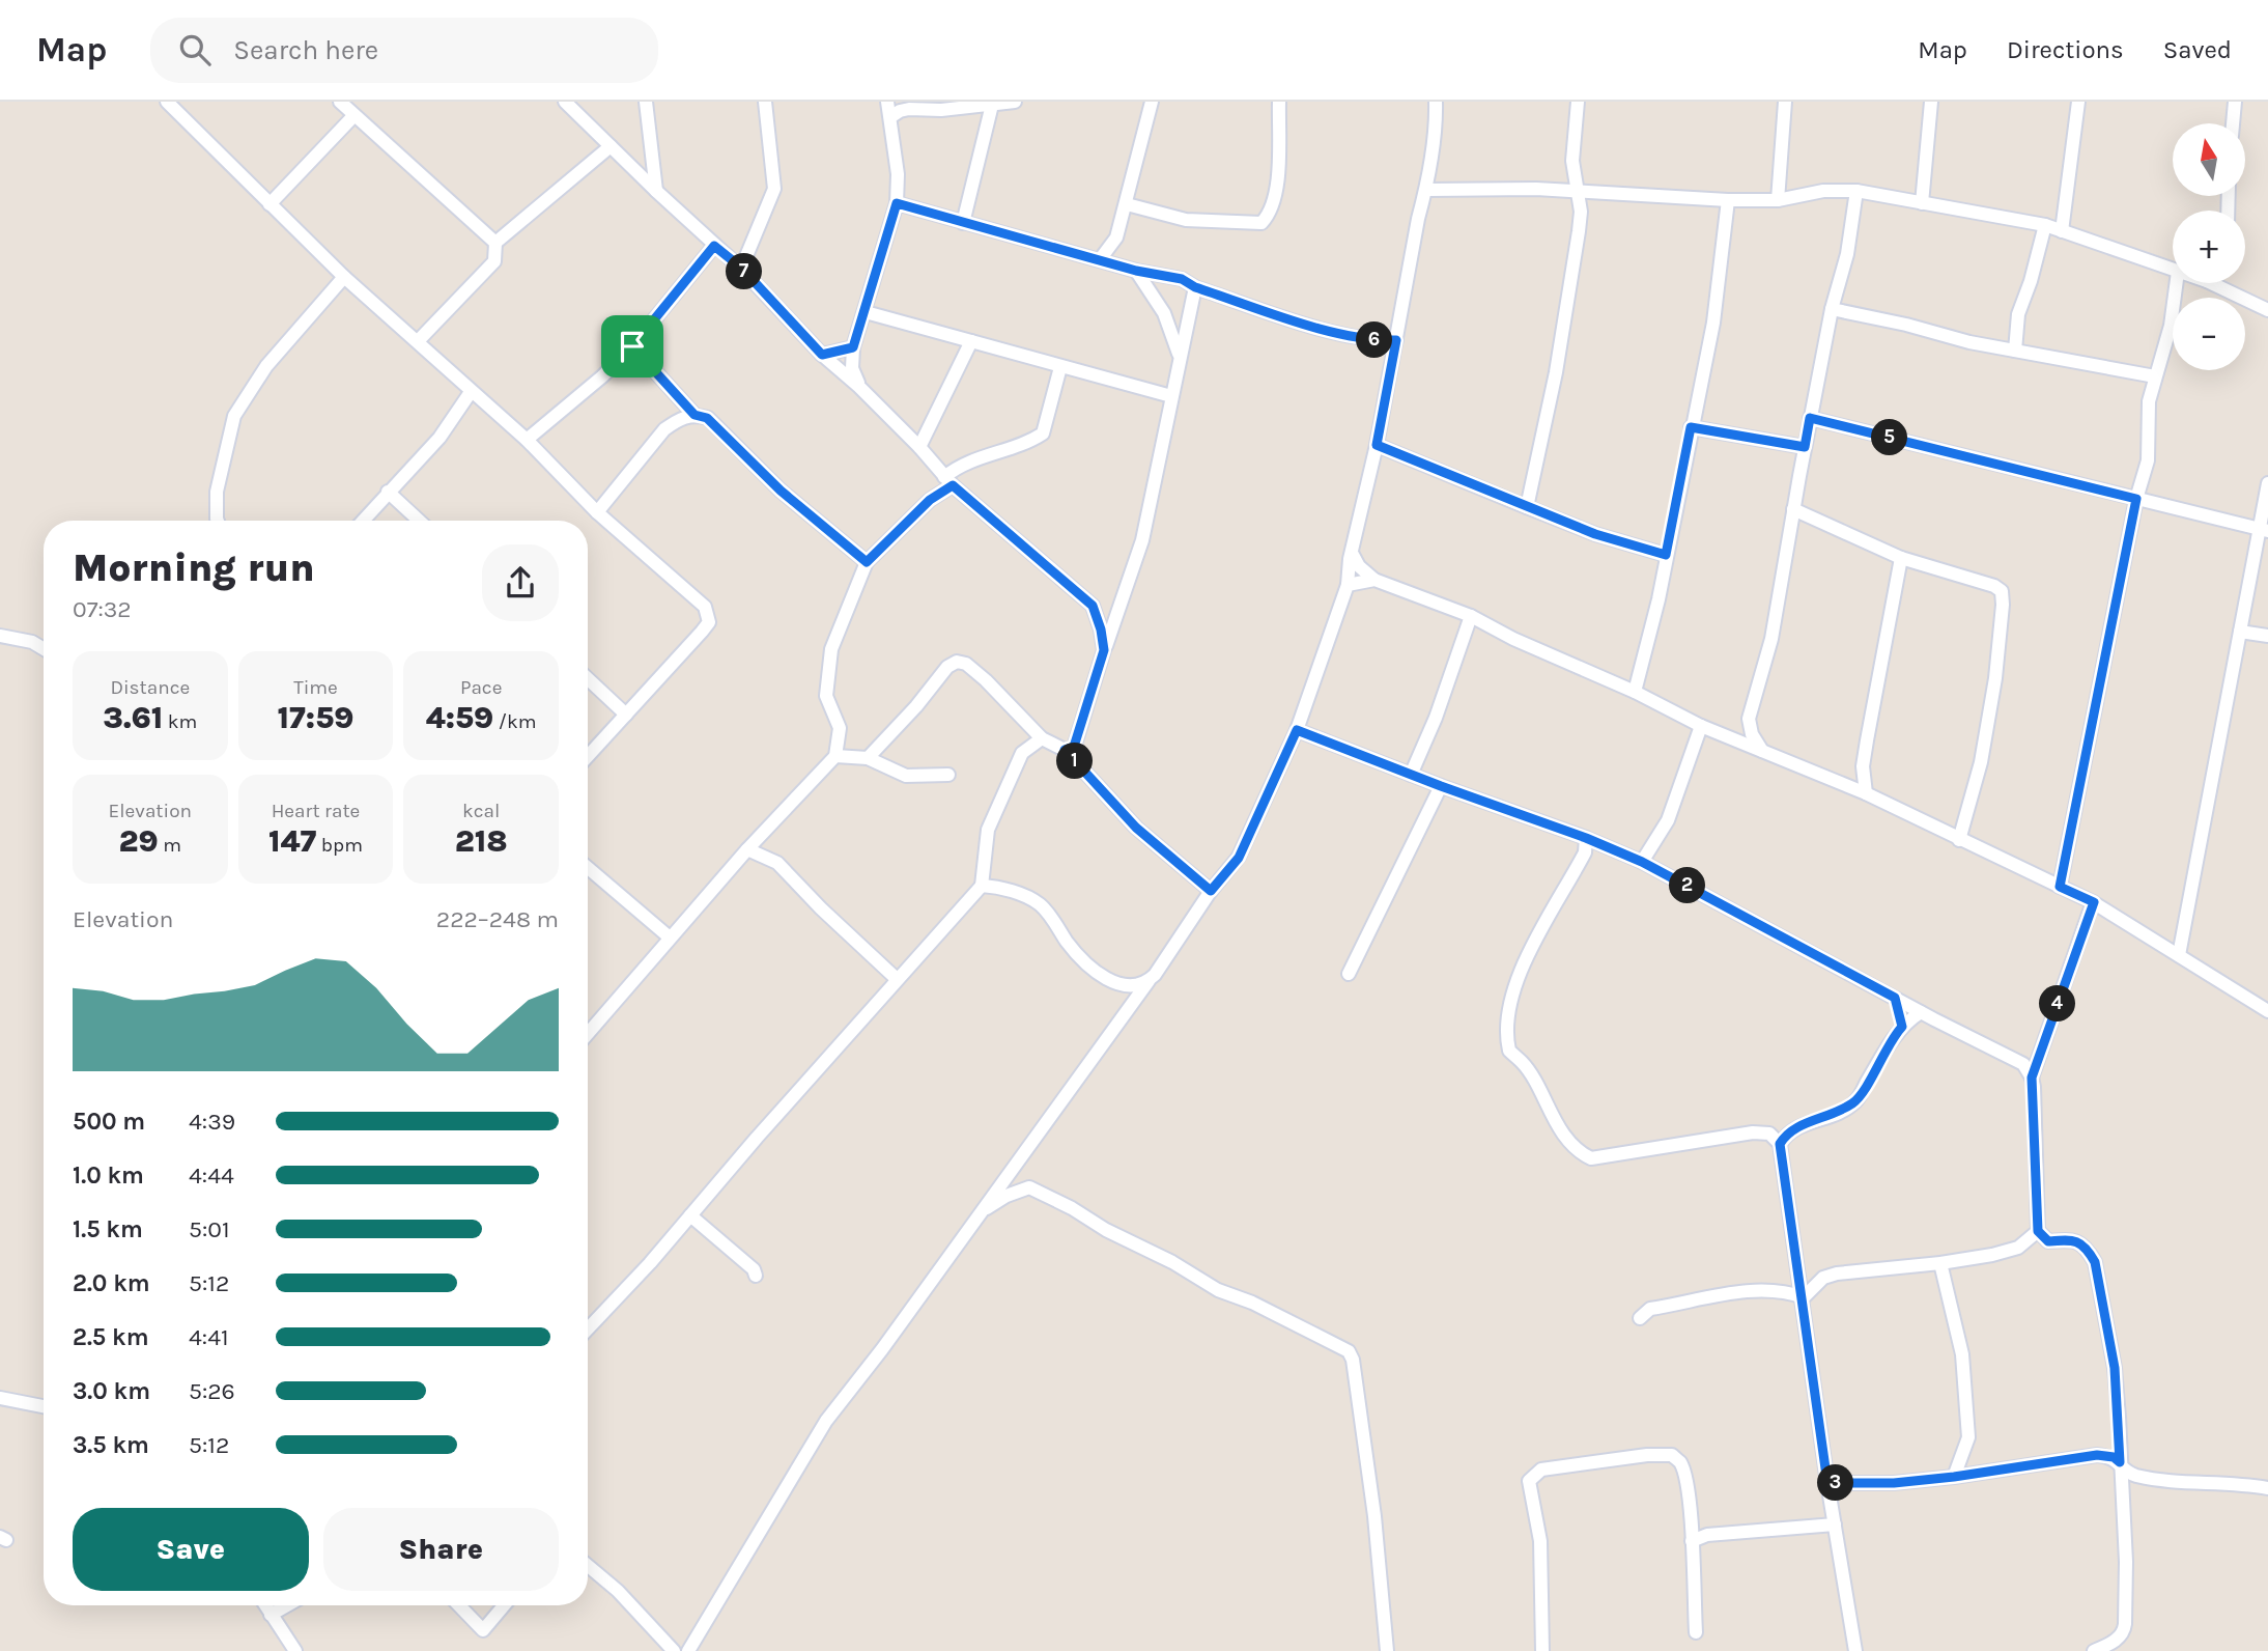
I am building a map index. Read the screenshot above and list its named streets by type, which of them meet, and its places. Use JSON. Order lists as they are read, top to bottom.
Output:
{
  "north": "top",
  "page": {
    "header": "Map",
    "search": "Search here",
    "nav": ["Map", "Directions", "Saved"],
    "map_buttons": ["+", "−"],
    "pins": [
      "7",
      "6",
      "5",
      "1",
      "2",
      "4",
      "3"
    ],
    "heading": ["Morning run", "07:32"],
    "stats": [
      ["Distance", "3.61 km"],
      ["Time", "17:59"],
      ["Pace", "4:59 /km"],
      ["Elevation", "29 m"],
      ["Heart rate", "147 bpm"],
      ["kcal", "218"]
    ],
    "chart": ["Elevation", "222–248 m"],
    "list": [
      {
        "name": "500 m",
        "note": "4:39"
      },
      {
        "name": "1.0 km",
        "note": "4:44"
      },
      {
        "name": "1.5 km",
        "note": "5:01"
      },
      {
        "name": "2.0 km",
        "note": "5:12"
      },
      {
        "name": "2.5 km",
        "note": "4:41"
      },
      {
        "name": "3.0 km",
        "note": "5:26"
      },
      {
        "name": "3.5 km",
        "note": "5:12"
      }
    ],
    "buttons": ["Save", "Share"]
  }
}
